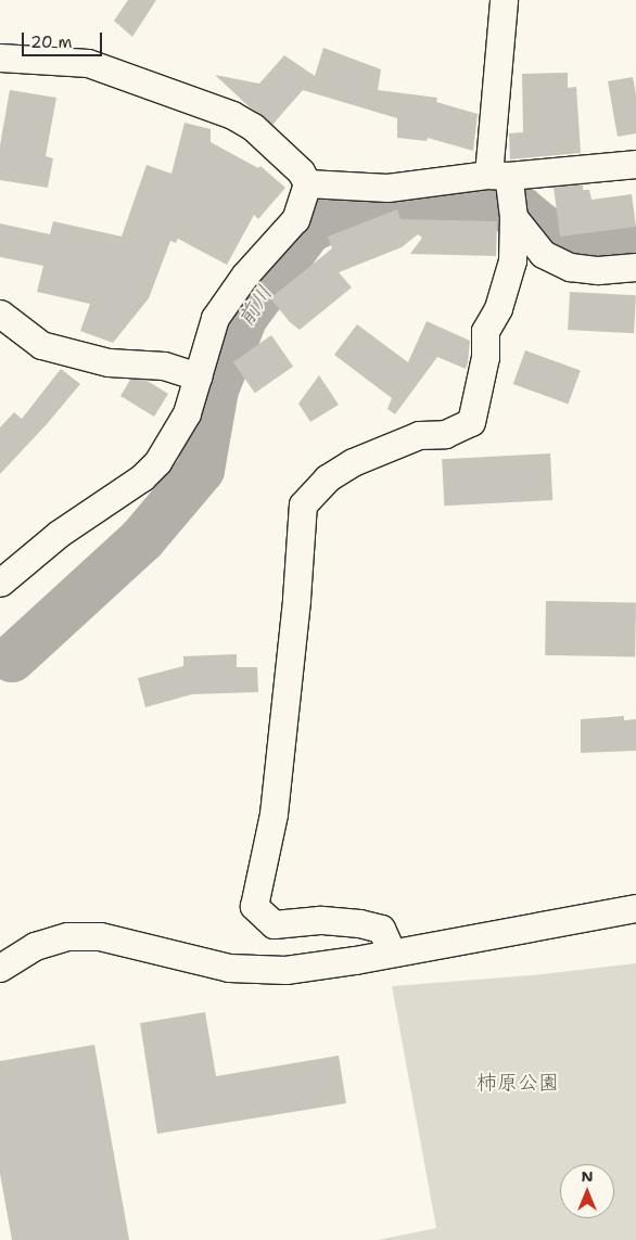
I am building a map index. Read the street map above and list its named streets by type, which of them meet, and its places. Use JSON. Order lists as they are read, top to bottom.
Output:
{
  "water": ["前川"],
  "parks": ["柿原公園"],
  "scale_bar": "20 m",
  "north": "top"
}
